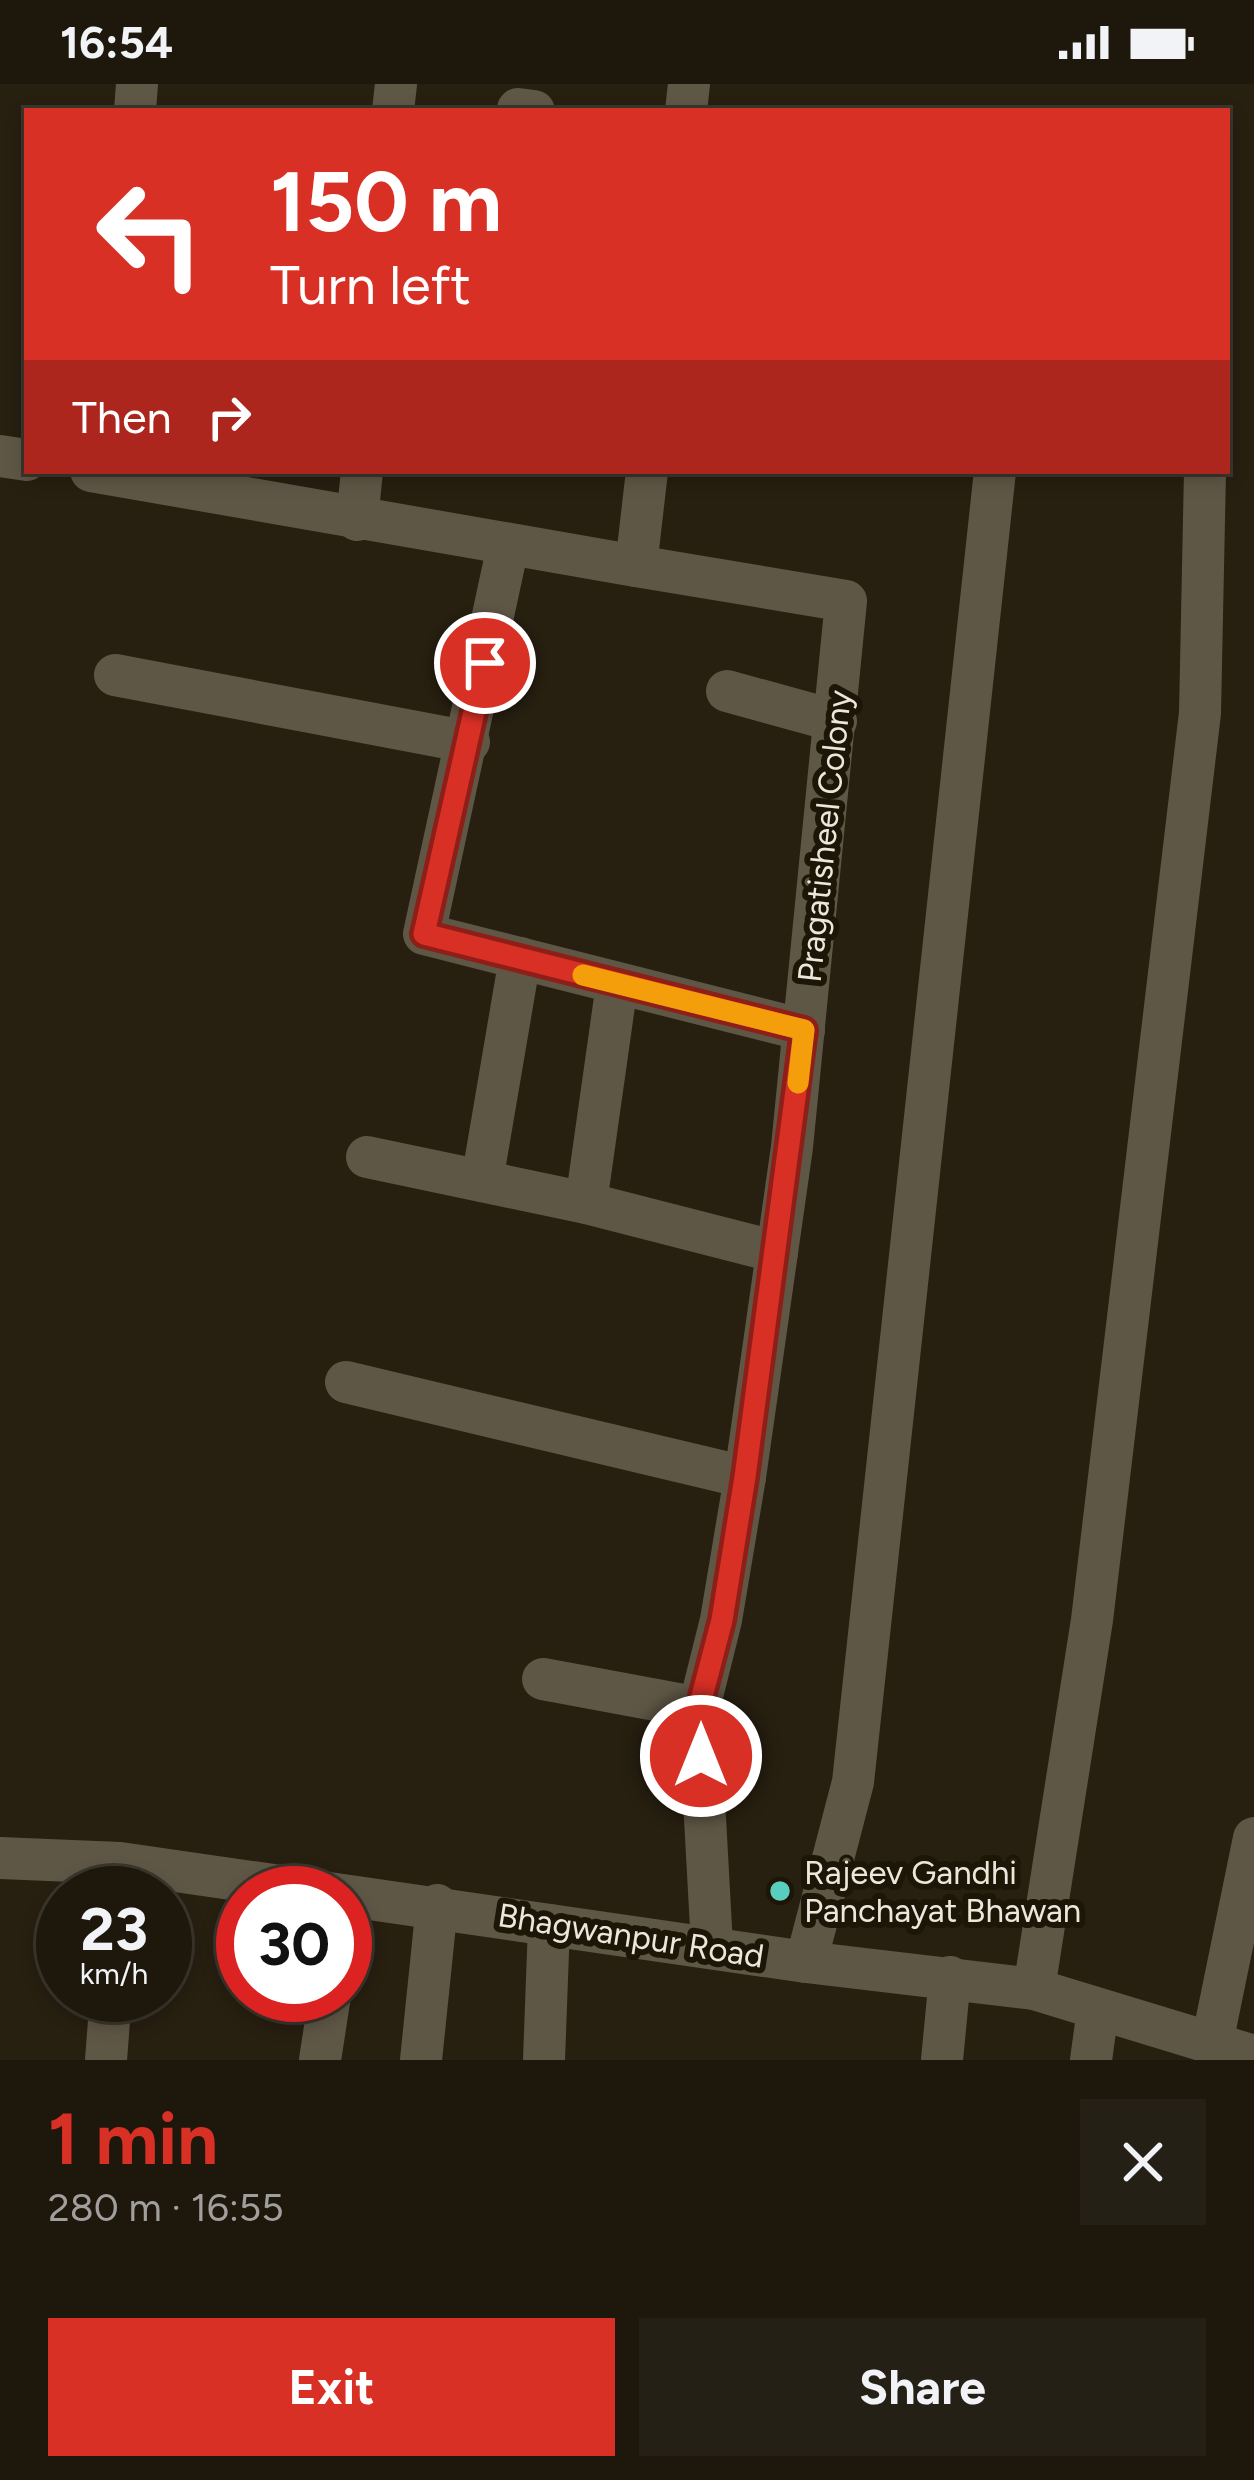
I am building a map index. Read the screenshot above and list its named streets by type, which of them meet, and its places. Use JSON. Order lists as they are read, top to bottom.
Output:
{
  "streets": {
    "street": ["Pragatisheel Colony", "Bhagwanpur Road"]
  },
  "crossings": [
    ["Pragatisheel Colony", "Bhagwanpur Road"]
  ],
  "places": ["Rajeev Gandhi Panchayat Bhawan"],
  "page": {
    "status": "16:54",
    "turn": ["150 m", "Turn left"],
    "then": "Then",
    "speed": "23 km/h",
    "limit": "30",
    "heading": ["1 min", "280 m · 16:55"],
    "buttons": ["Exit", "Share"]
  }
}
